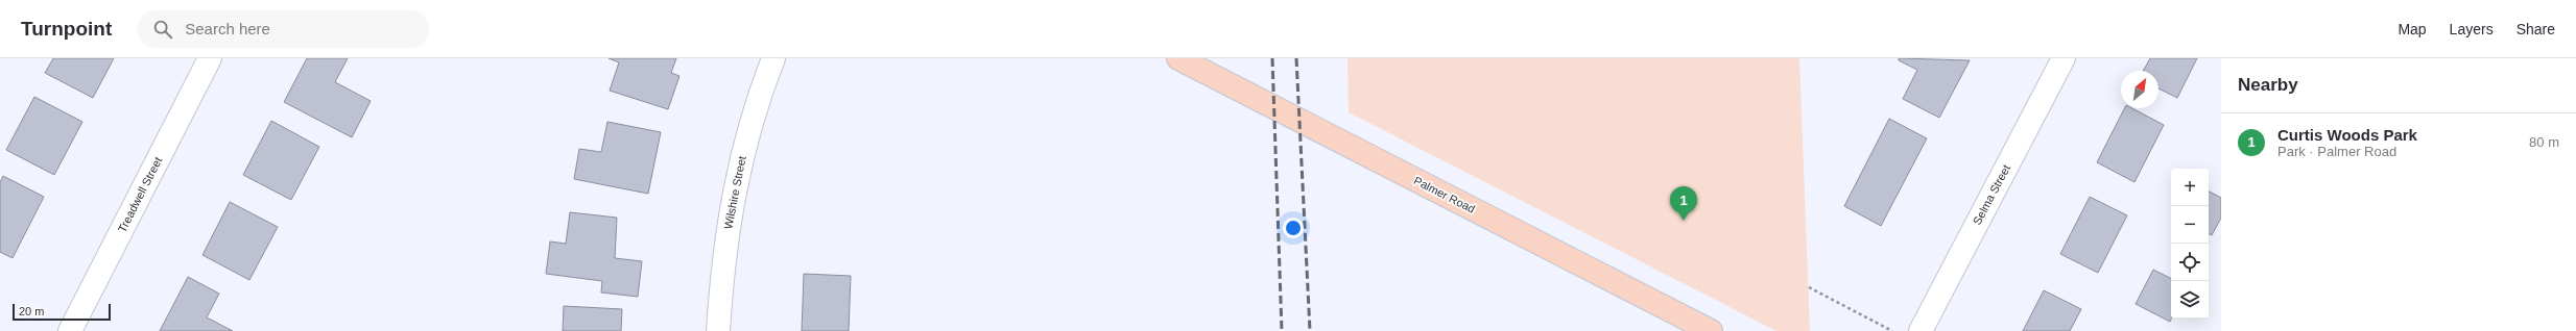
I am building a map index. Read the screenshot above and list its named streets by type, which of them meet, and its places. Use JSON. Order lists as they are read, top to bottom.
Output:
{
  "streets": {
    "street": [
      "Wilshire Street",
      "Treadwell Street",
      "Palmer Road",
      "Selma Street"
    ]
  },
  "scale_bar": "20 m",
  "north": "top right",
  "page": {
    "header": "Turnpoint",
    "search": "Search here",
    "nav": ["Map", "Layers", "Share"],
    "heading": "Nearby",
    "list": [
      {
        "mark": "1",
        "name": "Curtis Woods Park",
        "note": "Park · Palmer Road",
        "value": "80 m"
      }
    ],
    "map_buttons": ["+", "−"],
    "pins": "1",
    "scale": "20 m"
  }
}
